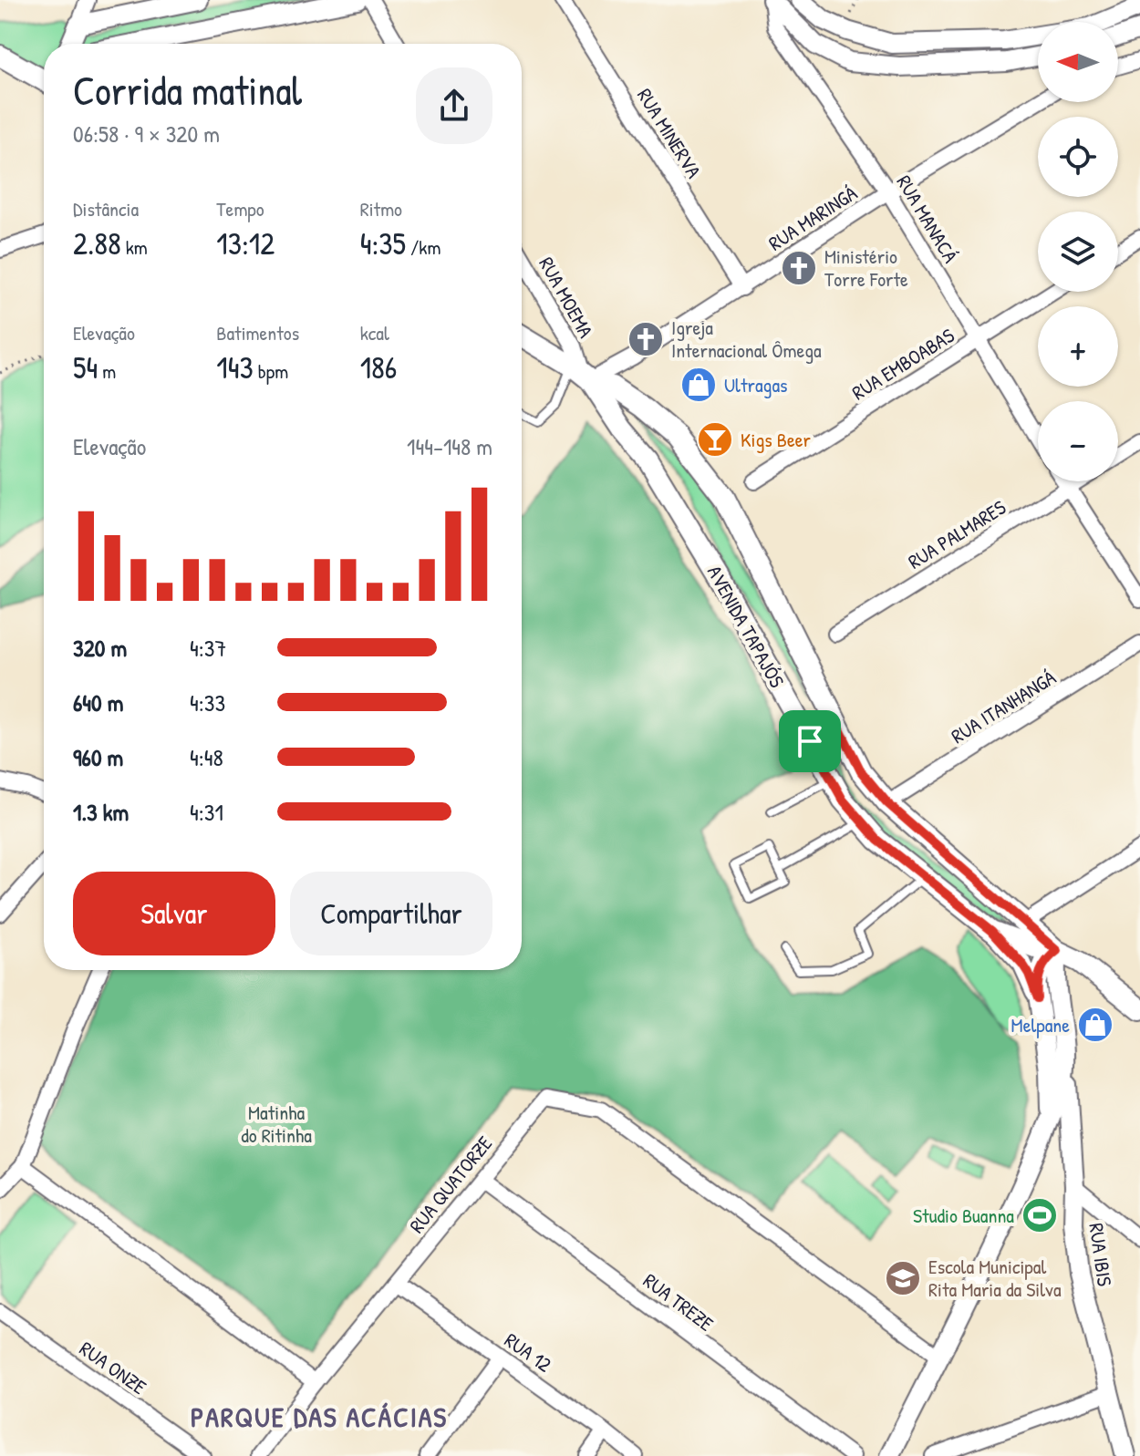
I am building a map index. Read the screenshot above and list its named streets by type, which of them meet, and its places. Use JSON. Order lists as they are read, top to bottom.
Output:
{
  "streets": {
    "main road": ["AVENIDA TAPAJÓS"],
    "street": [
      "RUA MINERVA",
      "RUA MARINGÁ",
      "RUA MANACÁ",
      "RUA MOEMA",
      "RUA EMBOABAS",
      "RUA PALMARES",
      "RUA ITANHANGÁ",
      "RUA QUATORZE",
      "RUA IBIS",
      "RUA TREZE",
      "RUA 12",
      "RUA ONZE"
    ]
  },
  "crossings": [
    ["RUA MINERVA", "RUA MARINGÁ"],
    ["RUA MARINGÁ", "RUA MANACÁ"],
    ["RUA MARINGÁ", "RUA MOEMA"],
    ["RUA MARINGÁ", "AVENIDA TAPAJÓS"],
    ["RUA MANACÁ", "RUA EMBOABAS"],
    ["RUA MOEMA", "AVENIDA TAPAJÓS"],
    ["AVENIDA TAPAJÓS", "RUA ITANHANGÁ"],
    ["RUA QUATORZE", "RUA TREZE"],
    ["RUA QUATORZE", "RUA 12"]
  ],
  "districts": ["PARQUE DAS ACÁCIAS"],
  "parks": ["Matinha do Ritinha"],
  "places": {
    "church": ["Ministério Torre Forte", "Igreja Internacional Ômega"],
    "shop": ["Ultragas", "Melpane"],
    "bar": ["Kigs Beer"],
    "sports": ["Studio Buanna"],
    "school or university": ["Escola Municipal Rita Maria da Silva"]
  },
  "north": "left",
  "page": {
    "map_buttons": ["+", "−"],
    "heading": ["Corrida matinal", "06:58 · 9 × 320 m"],
    "stats": [
      ["Distância", "2.88 km"],
      ["Tempo", "13:12"],
      ["Ritmo", "4:35 /km"],
      ["Elevação", "54 m"],
      ["Batimentos", "143 bpm"],
      ["kcal", "186"]
    ],
    "chart": ["Elevação", "144–148 m"],
    "list": [
      {
        "name": "320 m",
        "note": "4:37"
      },
      {
        "name": "640 m",
        "note": "4:33"
      },
      {
        "name": "960 m",
        "note": "4:48"
      },
      {
        "name": "1.3 km",
        "note": "4:31"
      }
    ],
    "buttons": ["Salvar", "Compartilhar"]
  }
}
